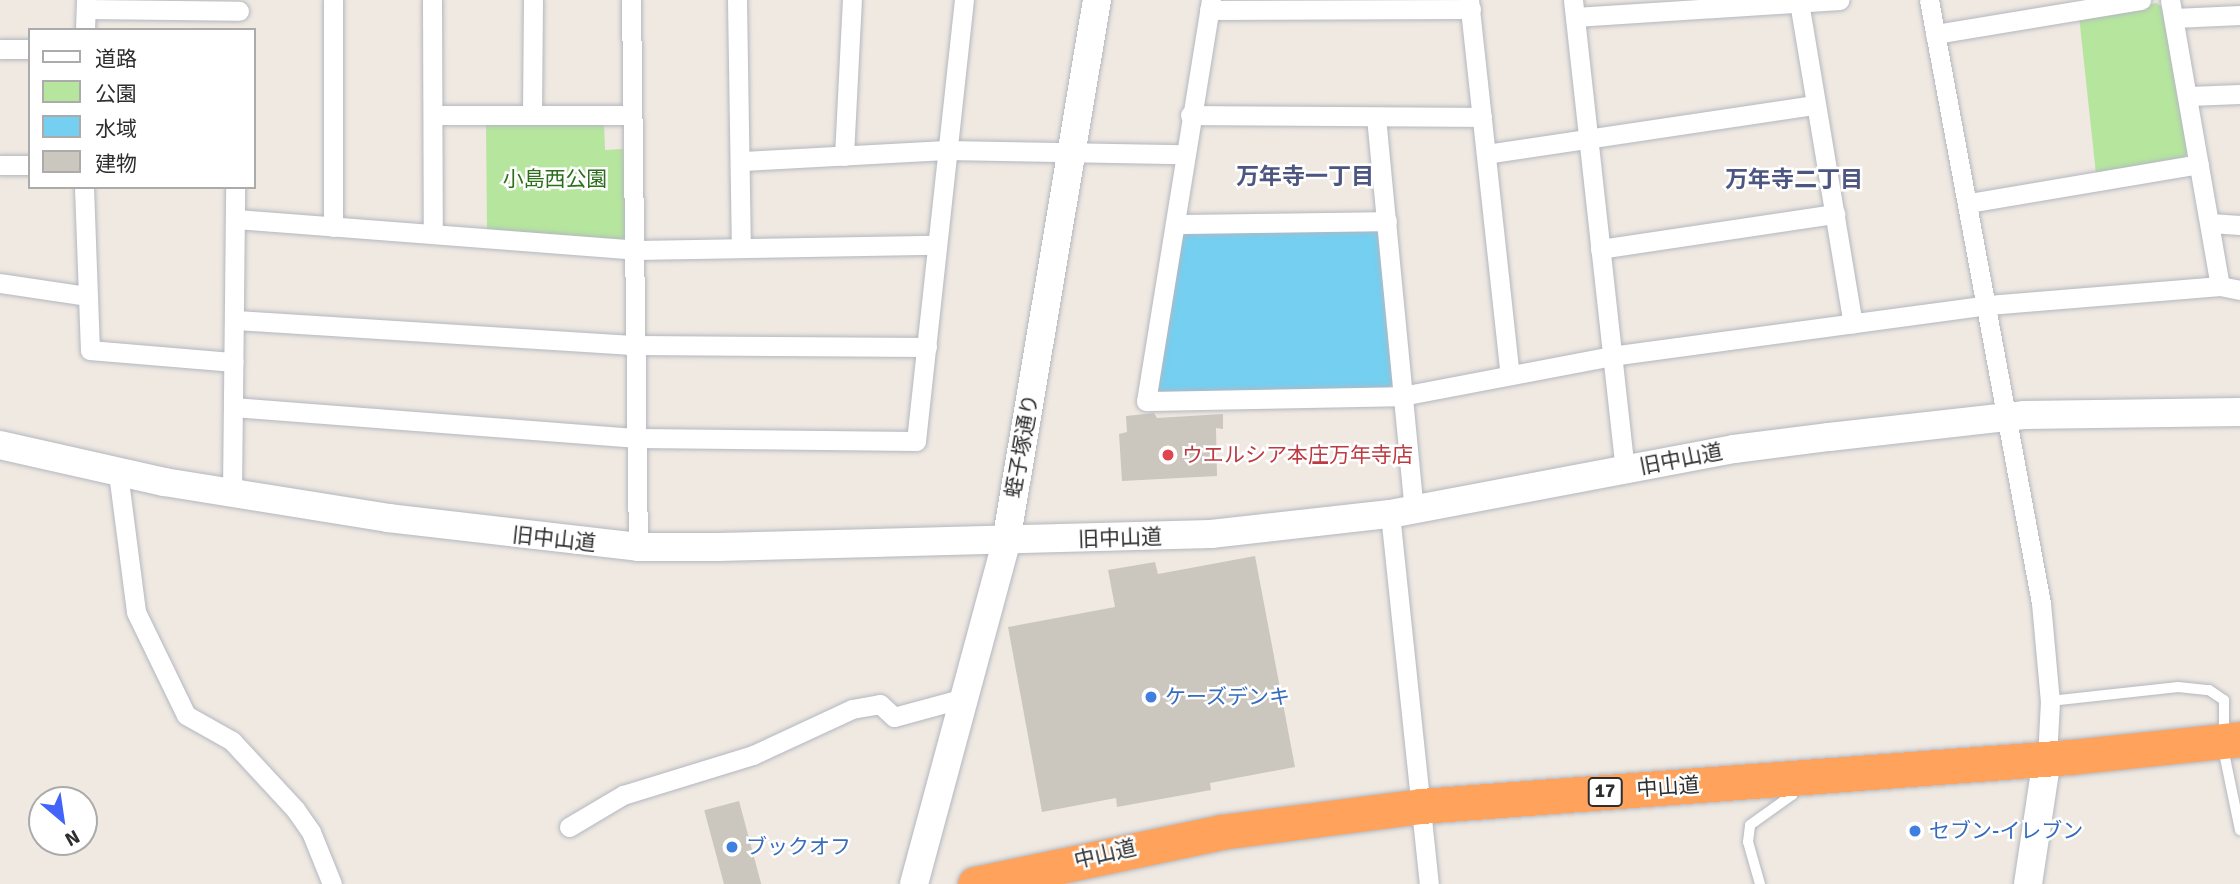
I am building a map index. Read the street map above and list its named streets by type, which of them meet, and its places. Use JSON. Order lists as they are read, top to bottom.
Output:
{
  "streets": {
    "highway": ["中山道", "17"],
    "main road": ["蛭子塚通り", "旧中山道"]
  },
  "crossings": [
    ["蛭子塚通り", "旧中山道"]
  ],
  "districts": ["万年寺一丁目", "万年寺二丁目"],
  "parks": ["小島西公園"],
  "places": [
    "ウエルシア本庄万年寺店",
    "ケーズデンキ",
    "セブン-イレブン",
    "ブックオフ"
  ],
  "legend": [
    "道路",
    "公園",
    "水域",
    "建物"
  ],
  "north": "bottom right"
}
